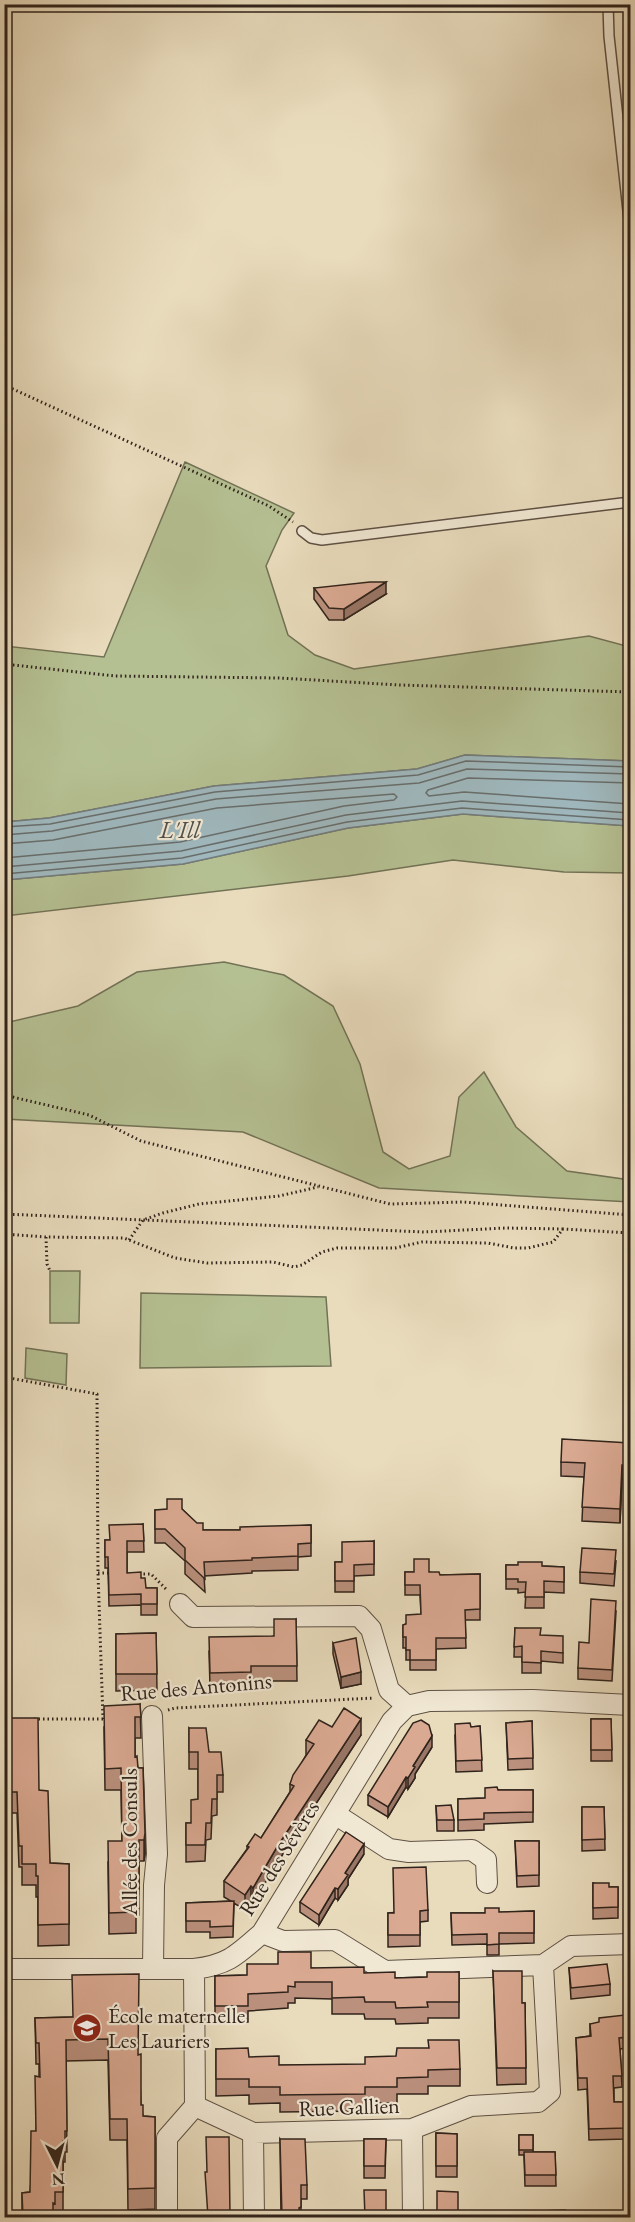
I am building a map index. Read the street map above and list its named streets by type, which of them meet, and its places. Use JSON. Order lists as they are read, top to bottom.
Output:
{
  "streets": {
    "street": ["Allée des Consuls", "Rue des Sévères", "Rue Gallien"],
    "path": ["Rue des Antonins"]
  },
  "crossings": [
    ["Rue des Antonins", "Allée des Consuls"],
    ["Allée des Consuls", "Rue des Sévères"]
  ],
  "water": ["L'Ill"],
  "places": {
    "school or university": ["École maternelle Les Lauriers"]
  },
  "north": "bottom"
}
